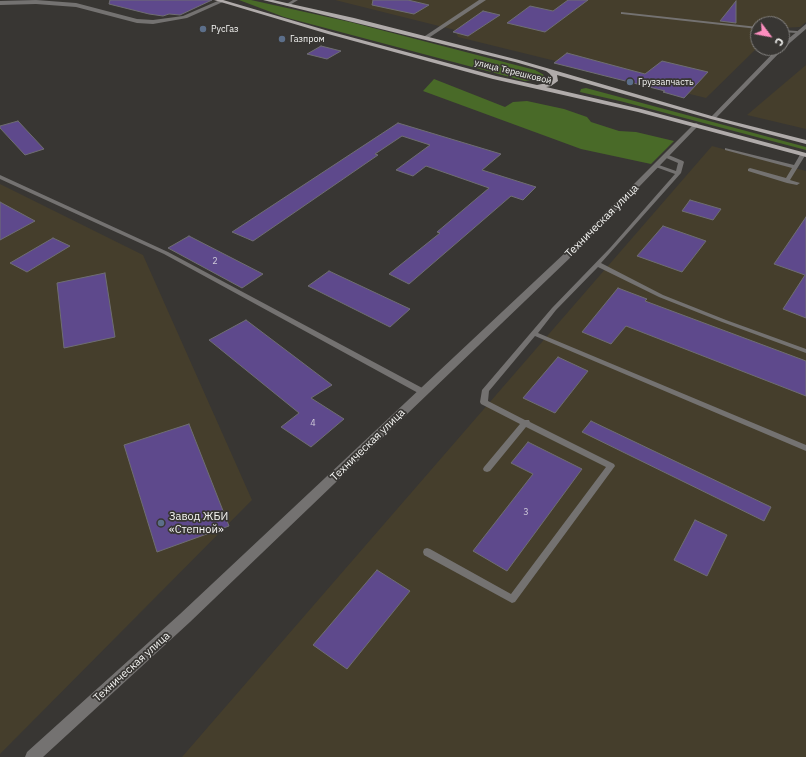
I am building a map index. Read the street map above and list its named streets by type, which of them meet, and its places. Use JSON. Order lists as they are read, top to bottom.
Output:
{
  "streets": {
    "main road": ["улица Терешковой"],
    "street": ["Техническая улица"]
  },
  "crossings": [
    ["улица Терешковой", "Техническая улица"]
  ],
  "places": [
    "РусГаз",
    "Газпром",
    "Груззапчасть",
    "Завод ЖБИ «Степной»"
  ],
  "house_numbers": ["2", "4", "3"],
  "north": "bottom right"
}
